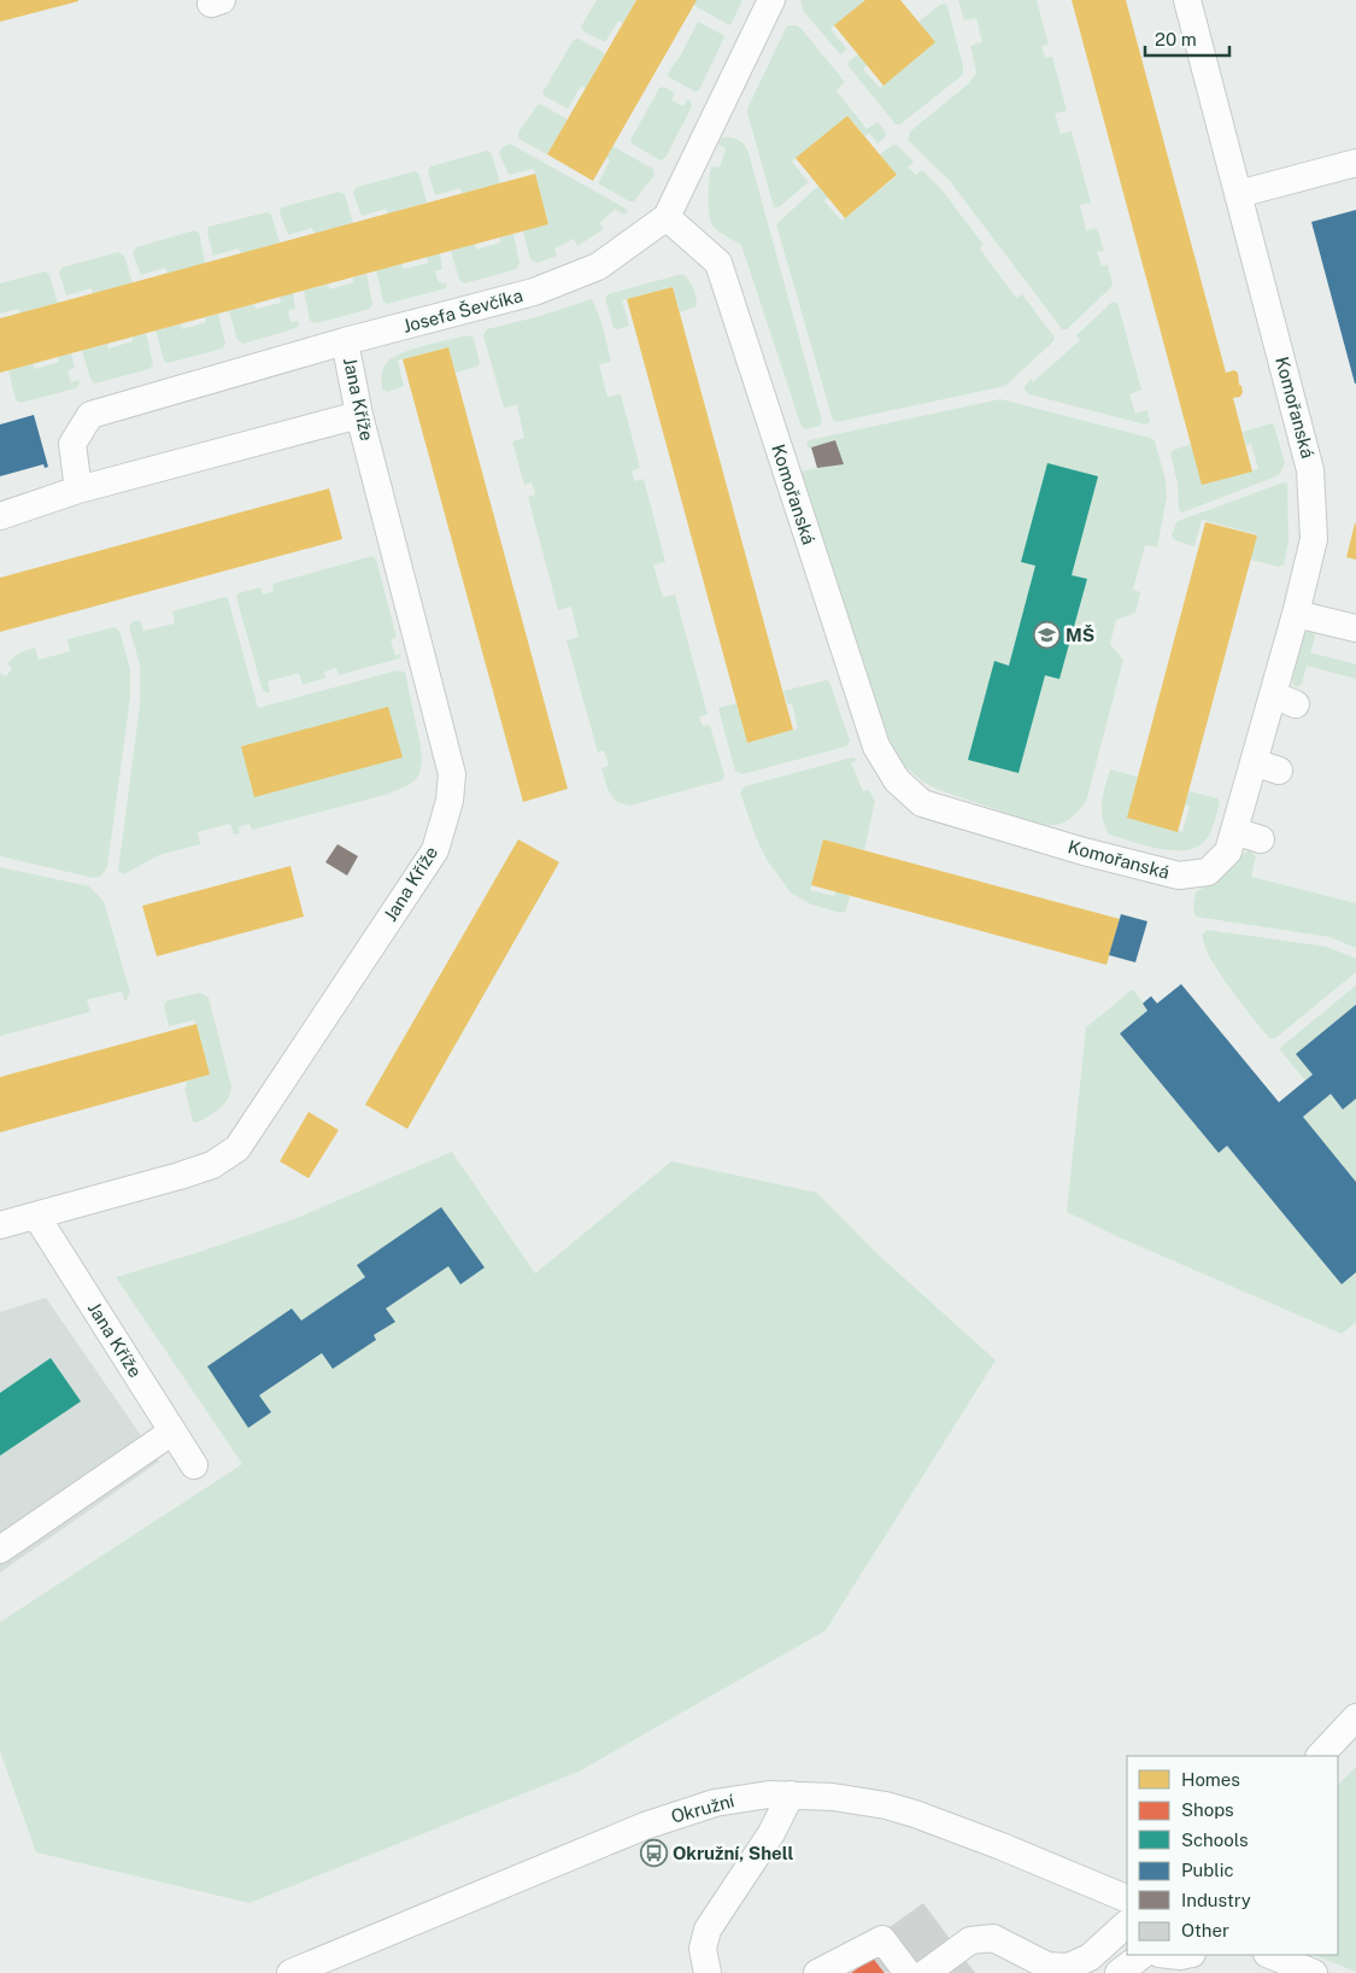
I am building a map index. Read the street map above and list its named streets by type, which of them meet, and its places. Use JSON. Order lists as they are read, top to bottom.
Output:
{
  "streets": {
    "street": [
      "Josefa Ševčíka",
      "Jana Kříže",
      "Komořanská",
      "Okružní"
    ]
  },
  "crossings": [
    ["Josefa Ševčíka", "Jana Kříže"],
    ["Josefa Ševčíka", "Komořanská"]
  ],
  "places": {
    "school or university": ["MŠ"],
    "bus stop": ["Okružní, Shell"]
  },
  "legend": [
    "Homes",
    "Shops",
    "Schools",
    "Public",
    "Industry",
    "Other"
  ],
  "scale_bar": "20 m"
}
